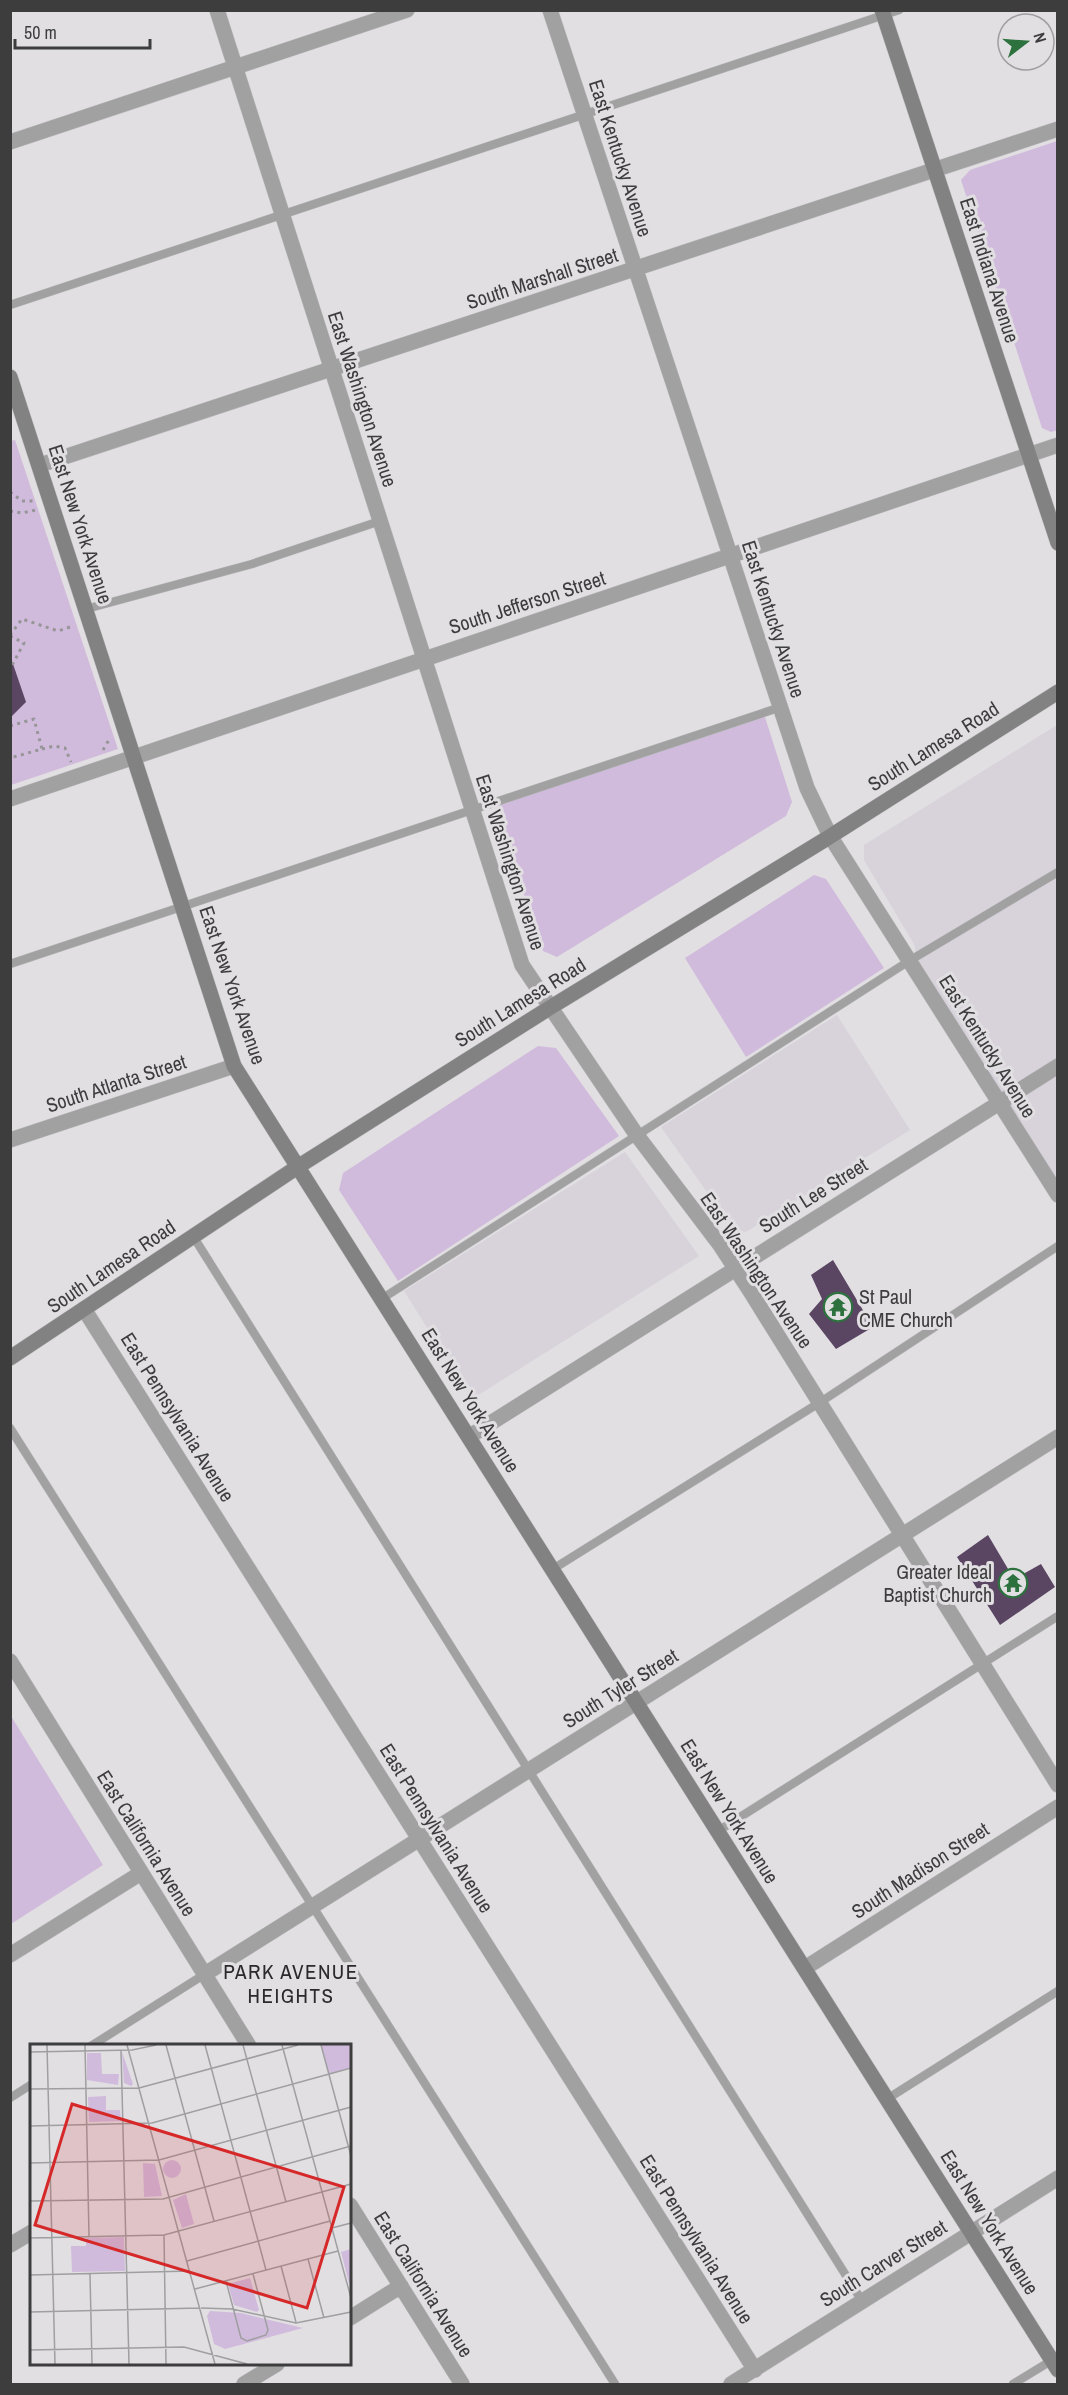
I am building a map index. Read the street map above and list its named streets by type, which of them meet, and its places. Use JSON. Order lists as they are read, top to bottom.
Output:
{
  "streets": {
    "street": [
      "East Kentucky Avenue",
      "East Indiana Avenue",
      "South Marshall Street",
      "East Washington Avenue",
      "East New York Avenue",
      "South Jefferson Street",
      "South Lamesa Road",
      "South Atlanta Street",
      "South Lee Street",
      "East Pennsylvania Avenue",
      "South Tyler Street",
      "East California Avenue",
      "South Madison Street",
      "South Carver Street"
    ]
  },
  "crossings": [
    ["East Kentucky Avenue", "South Marshall Street"],
    ["East Kentucky Avenue", "South Jefferson Street"],
    ["East Kentucky Avenue", "South Lamesa Road"],
    ["East Kentucky Avenue", "South Lee Street"],
    ["East Indiana Avenue", "South Marshall Street"],
    ["East Indiana Avenue", "South Jefferson Street"],
    ["South Marshall Street", "East Washington Avenue"],
    ["South Marshall Street", "East New York Avenue"],
    ["East Washington Avenue", "South Jefferson Street"],
    ["East Washington Avenue", "South Lamesa Road"],
    ["East Washington Avenue", "South Lee Street"],
    ["East Washington Avenue", "South Tyler Street"],
    ["East New York Avenue", "South Jefferson Street"],
    ["East New York Avenue", "South Lamesa Road"],
    ["East New York Avenue", "South Atlanta Street"],
    ["East New York Avenue", "South Lee Street"],
    ["East New York Avenue", "South Tyler Street"],
    ["East New York Avenue", "South Madison Street"],
    ["East New York Avenue", "South Carver Street"],
    ["South Lamesa Road", "East Pennsylvania Avenue"],
    ["East Pennsylvania Avenue", "South Tyler Street"],
    ["East Pennsylvania Avenue", "South Carver Street"],
    ["South Tyler Street", "East California Avenue"]
  ],
  "districts": ["PARK AVENUE HEIGHTS"],
  "places": {
    "temple": ["St Paul CME Church", "Greater Ideal Baptist Church"]
  },
  "scale_bar": "50 m",
  "north": "right"
}
